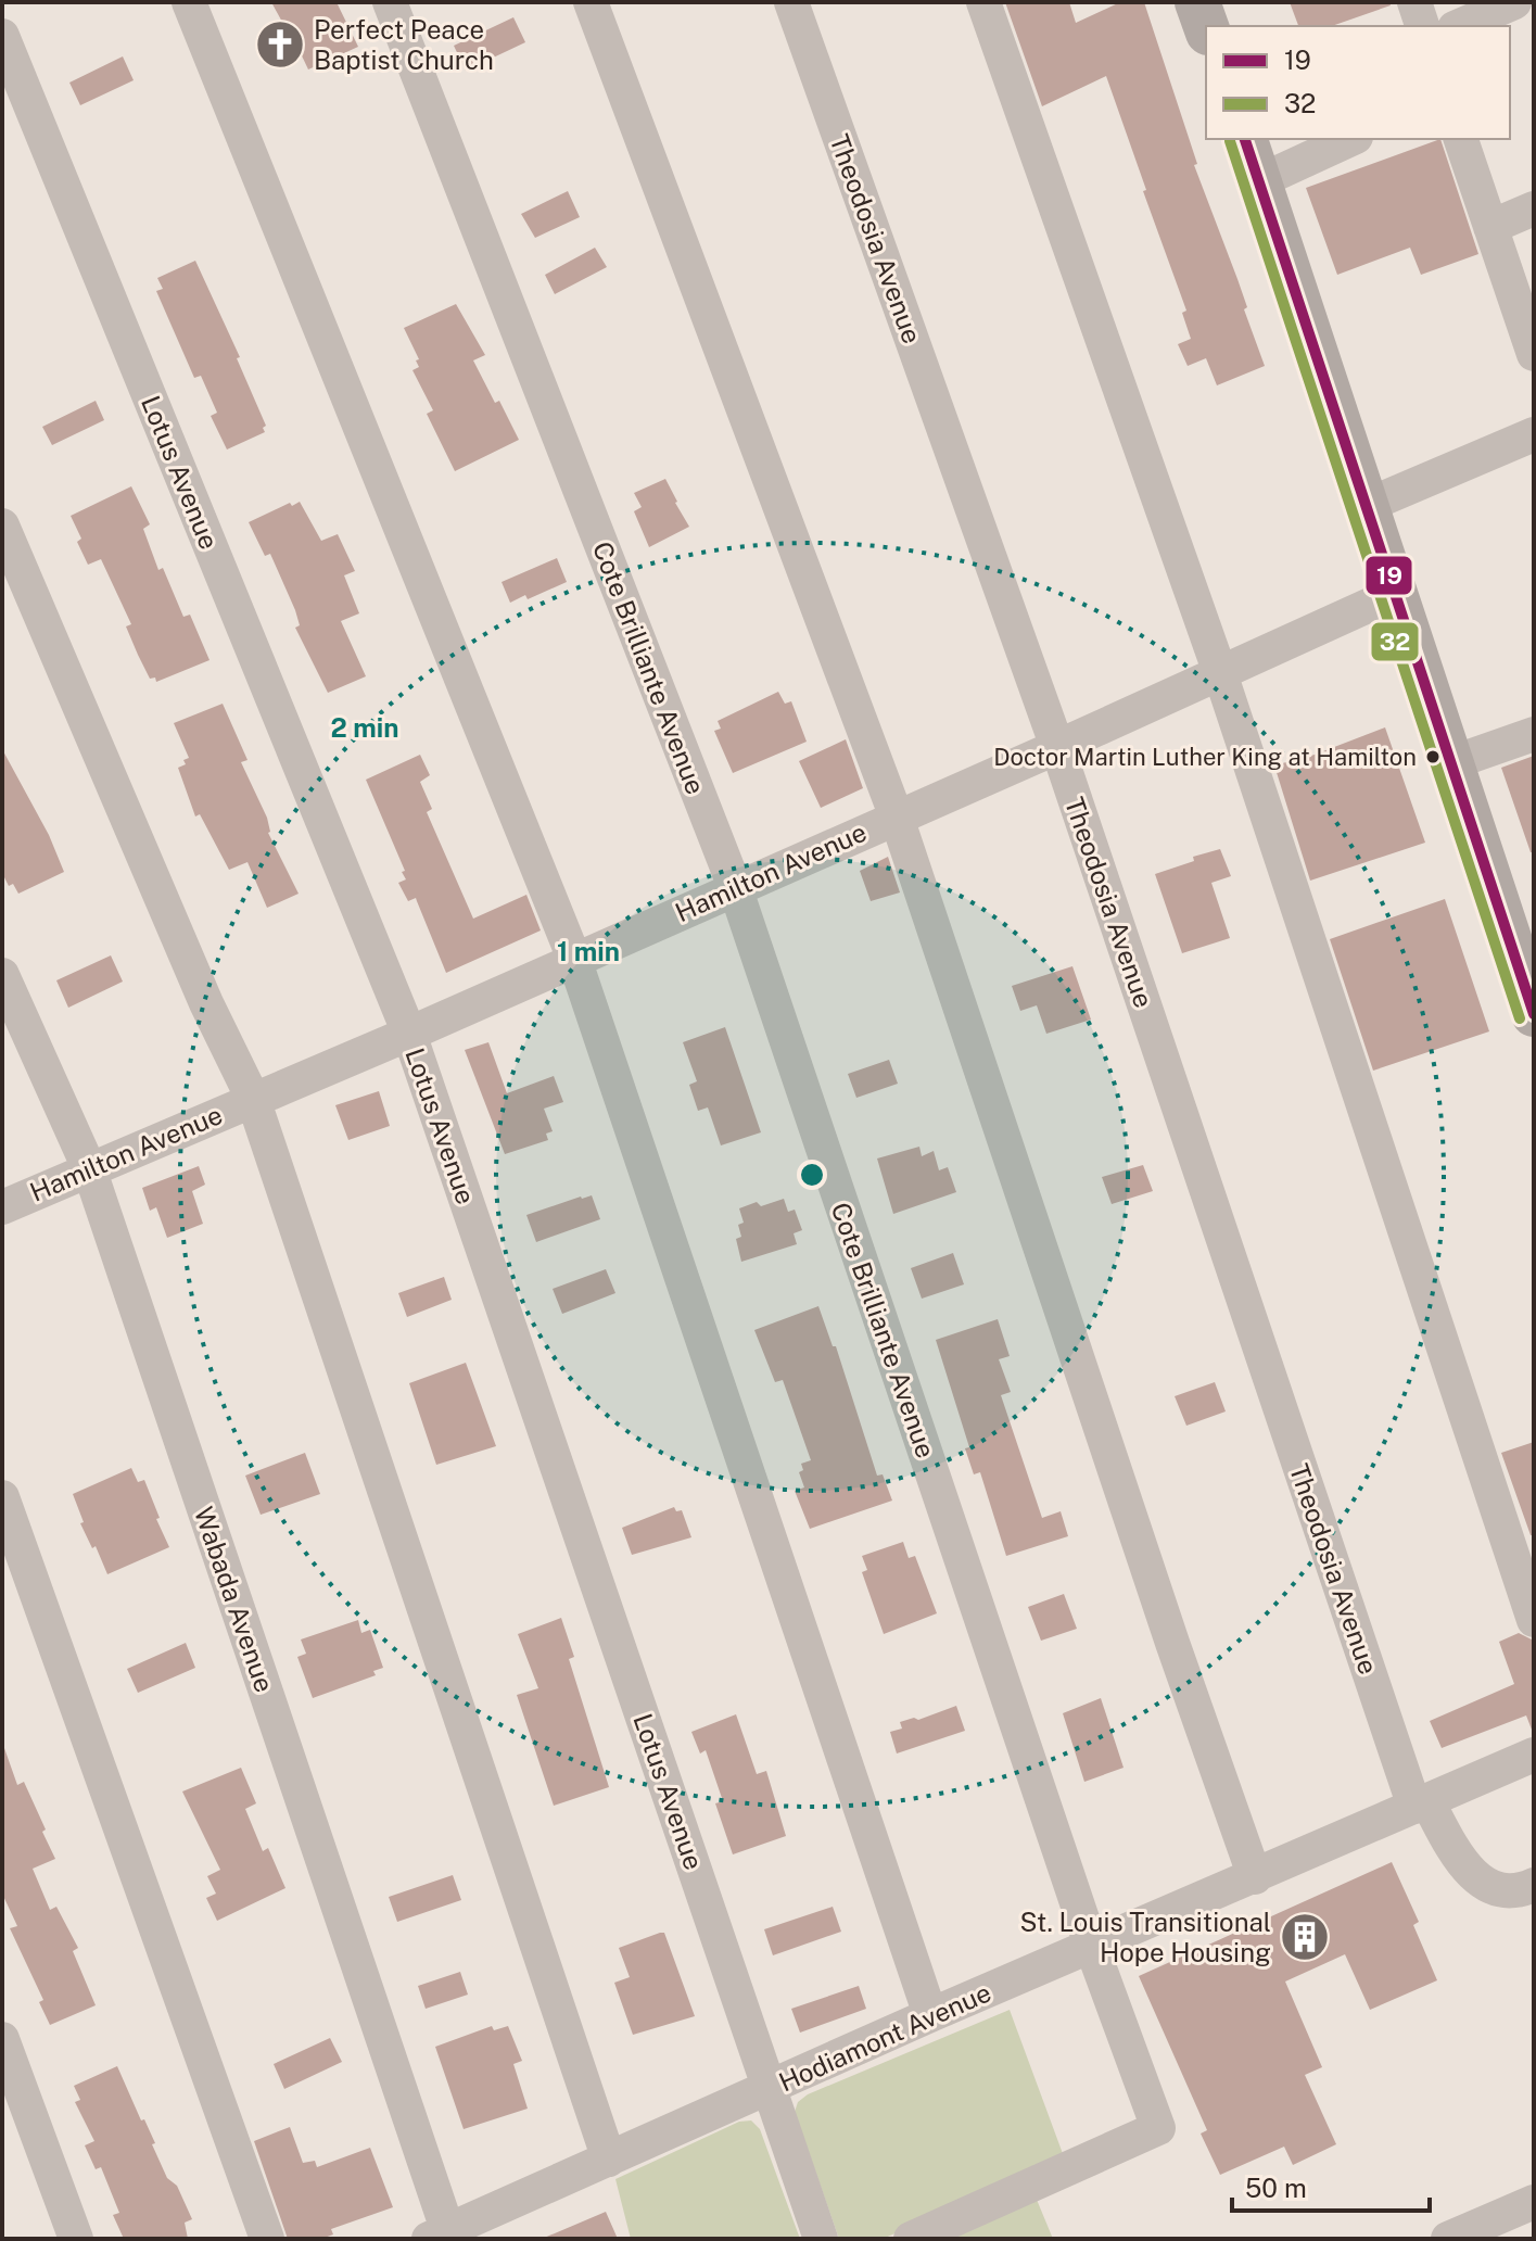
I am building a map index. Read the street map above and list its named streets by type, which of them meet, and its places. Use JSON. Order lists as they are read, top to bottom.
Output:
{
  "streets": {
    "street": [
      "Theodosia Avenue",
      "Lotus Avenue",
      "Cote Brilliante Avenue",
      "Hamilton Avenue",
      "Wabada Avenue",
      "Hodiamont Avenue"
    ]
  },
  "crossings": [
    ["Theodosia Avenue", "Hamilton Avenue"],
    ["Theodosia Avenue", "Hodiamont Avenue"],
    ["Lotus Avenue", "Hamilton Avenue"],
    ["Lotus Avenue", "Hodiamont Avenue"],
    ["Cote Brilliante Avenue", "Hamilton Avenue"],
    ["Cote Brilliante Avenue", "Hodiamont Avenue"],
    ["Hamilton Avenue", "Wabada Avenue"],
    ["Wabada Avenue", "Hodiamont Avenue"]
  ],
  "places": {
    "church": ["Perfect Peace Baptist Church"],
    "other": ["Doctor Martin Luther King at Hamilton"],
    "building": ["St. Louis Transitional Hope Housing"]
  },
  "lines": ["transit line 19", "transit line 32"],
  "legend": ["19", "32"],
  "scale_bar": "50 m",
  "rings": ["2 min", "1 min"]
}
